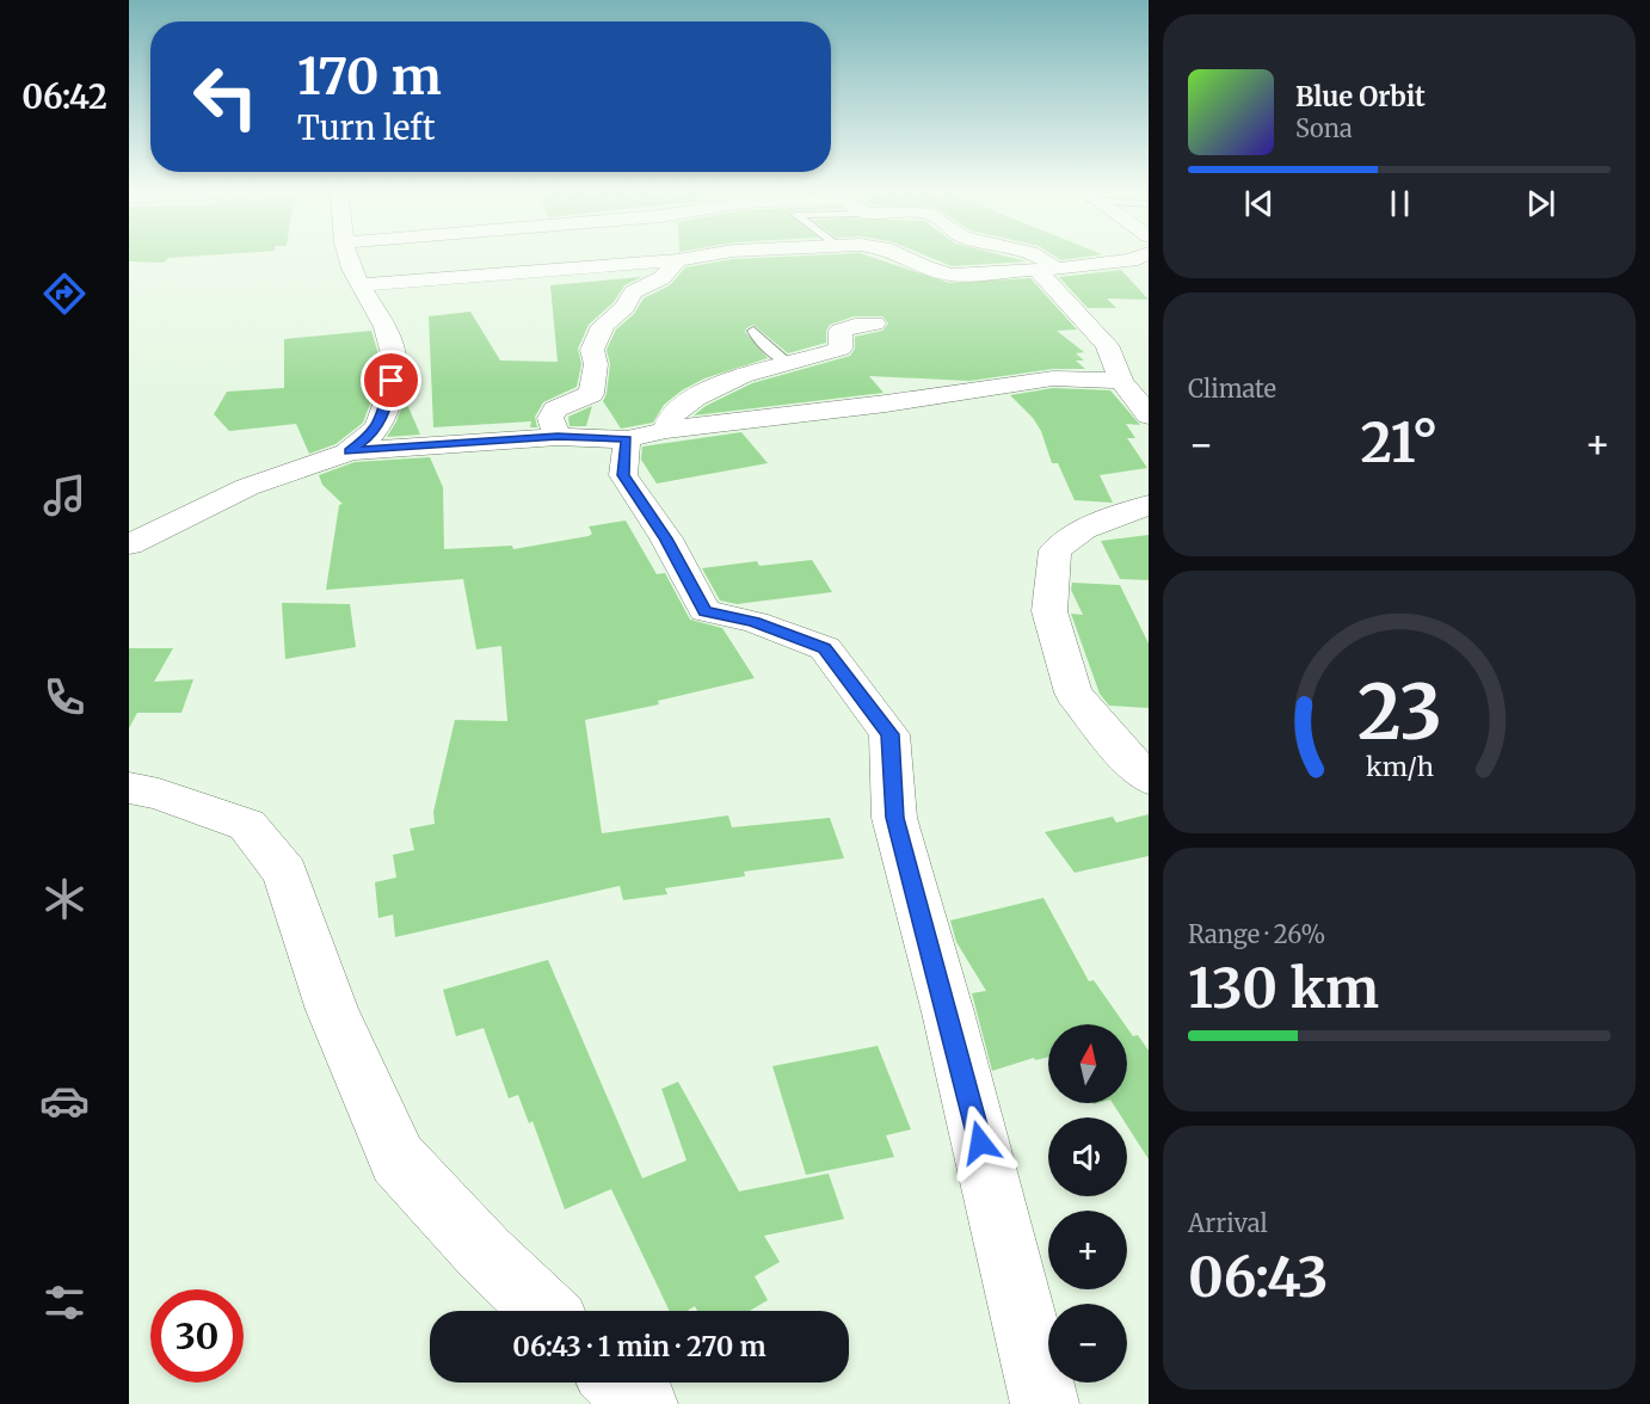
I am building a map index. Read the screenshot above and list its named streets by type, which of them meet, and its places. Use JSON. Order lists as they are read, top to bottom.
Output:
{
  "north": "top",
  "page": {
    "tabs": "06:42",
    "turn": ["170 m", "Turn left"],
    "song": ["Blue Orbit", "Sona"],
    "tile": [
      "Climate",
      ["Range · 26%", "130 km"],
      ["Arrival", "06:43"]
    ],
    "heat": ["−", "21°", "+"],
    "map_buttons": ["+", "−"],
    "limit": "30",
    "trip": "06:43 · 1 min · 270 m",
    "gauge": ["23", "km/h"]
  }
}
